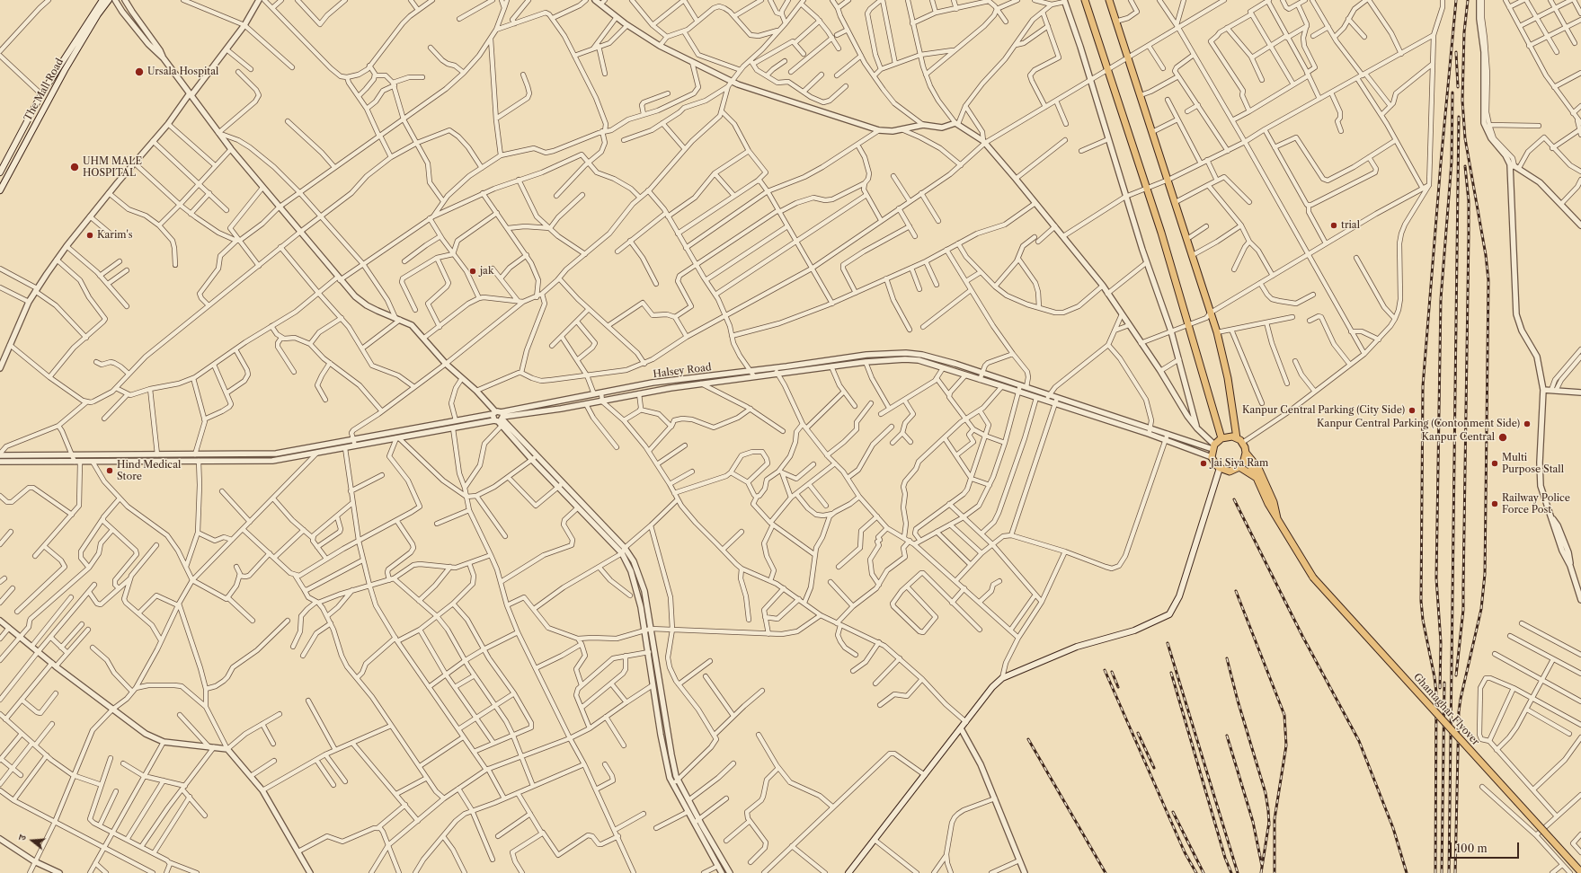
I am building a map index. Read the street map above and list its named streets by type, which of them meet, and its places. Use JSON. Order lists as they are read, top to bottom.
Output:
{
  "streets": {
    "main road": ["The Mall Road", "Ghantaghar Flyover"],
    "street": ["Halsey Road"]
  },
  "places": [
    "Ursala Hospital",
    "UHM MALE HOSPITAL",
    "trial",
    "Karim's",
    "jak",
    "Kanpur Central Parking (City Side)",
    "Kanpur Central Parking (Contonment Side)",
    "Kanpur Central",
    "Jai Siya Ram",
    "Multi Purpose Stall",
    "Hind Medical Store",
    "Railway Police Force Post"
  ],
  "scale_bar": "100 m",
  "north": "left"
}
